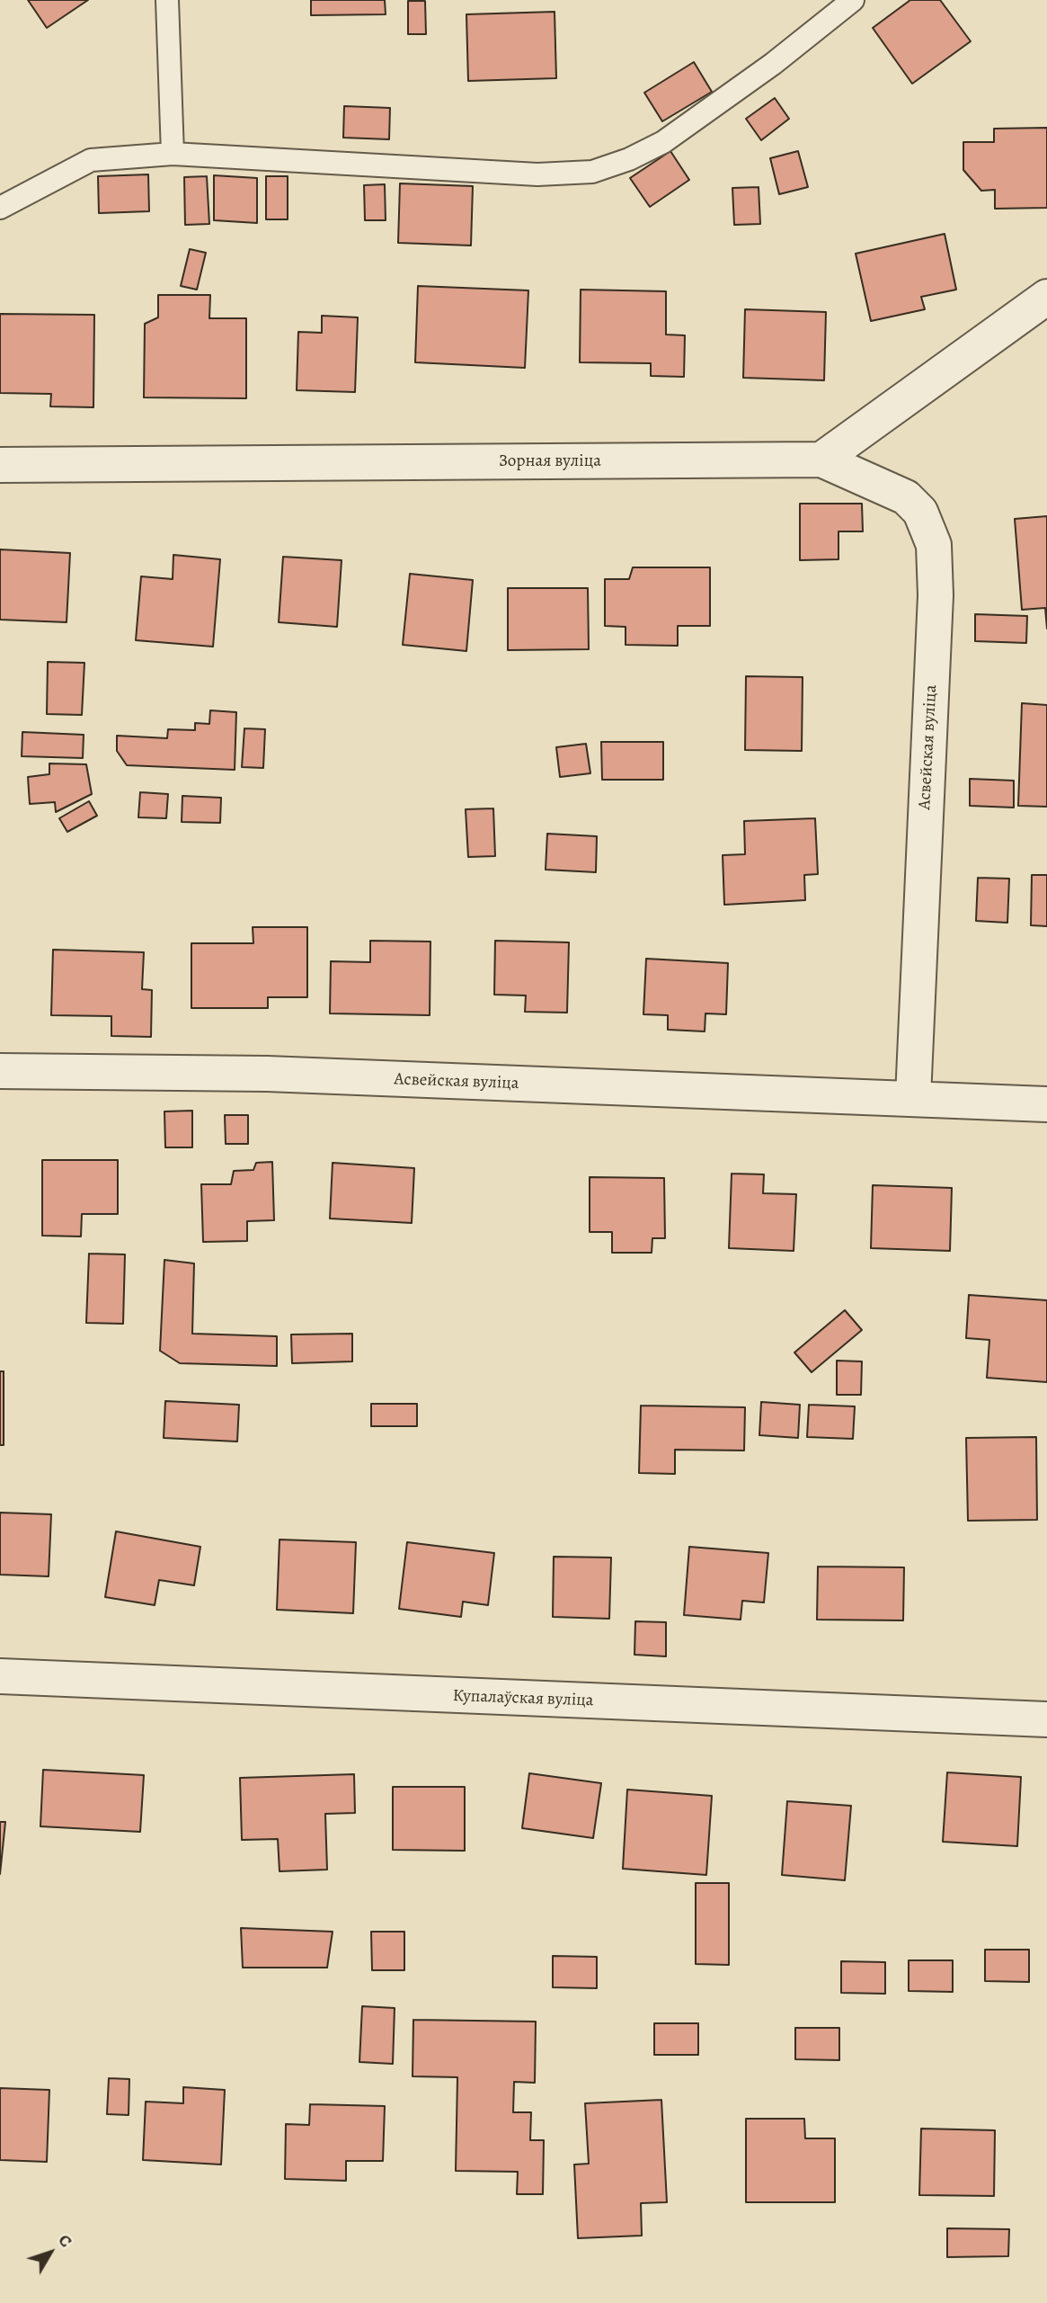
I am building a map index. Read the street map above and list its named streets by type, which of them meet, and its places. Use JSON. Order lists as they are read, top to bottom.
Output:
{
  "streets": {
    "street": ["Зорная вуліца", "Асвейская вуліца", "Купалаўская вуліца"]
  },
  "crossings": [
    ["Зорная вуліца", "Асвейская вуліца"]
  ],
  "north": "top right"
}
